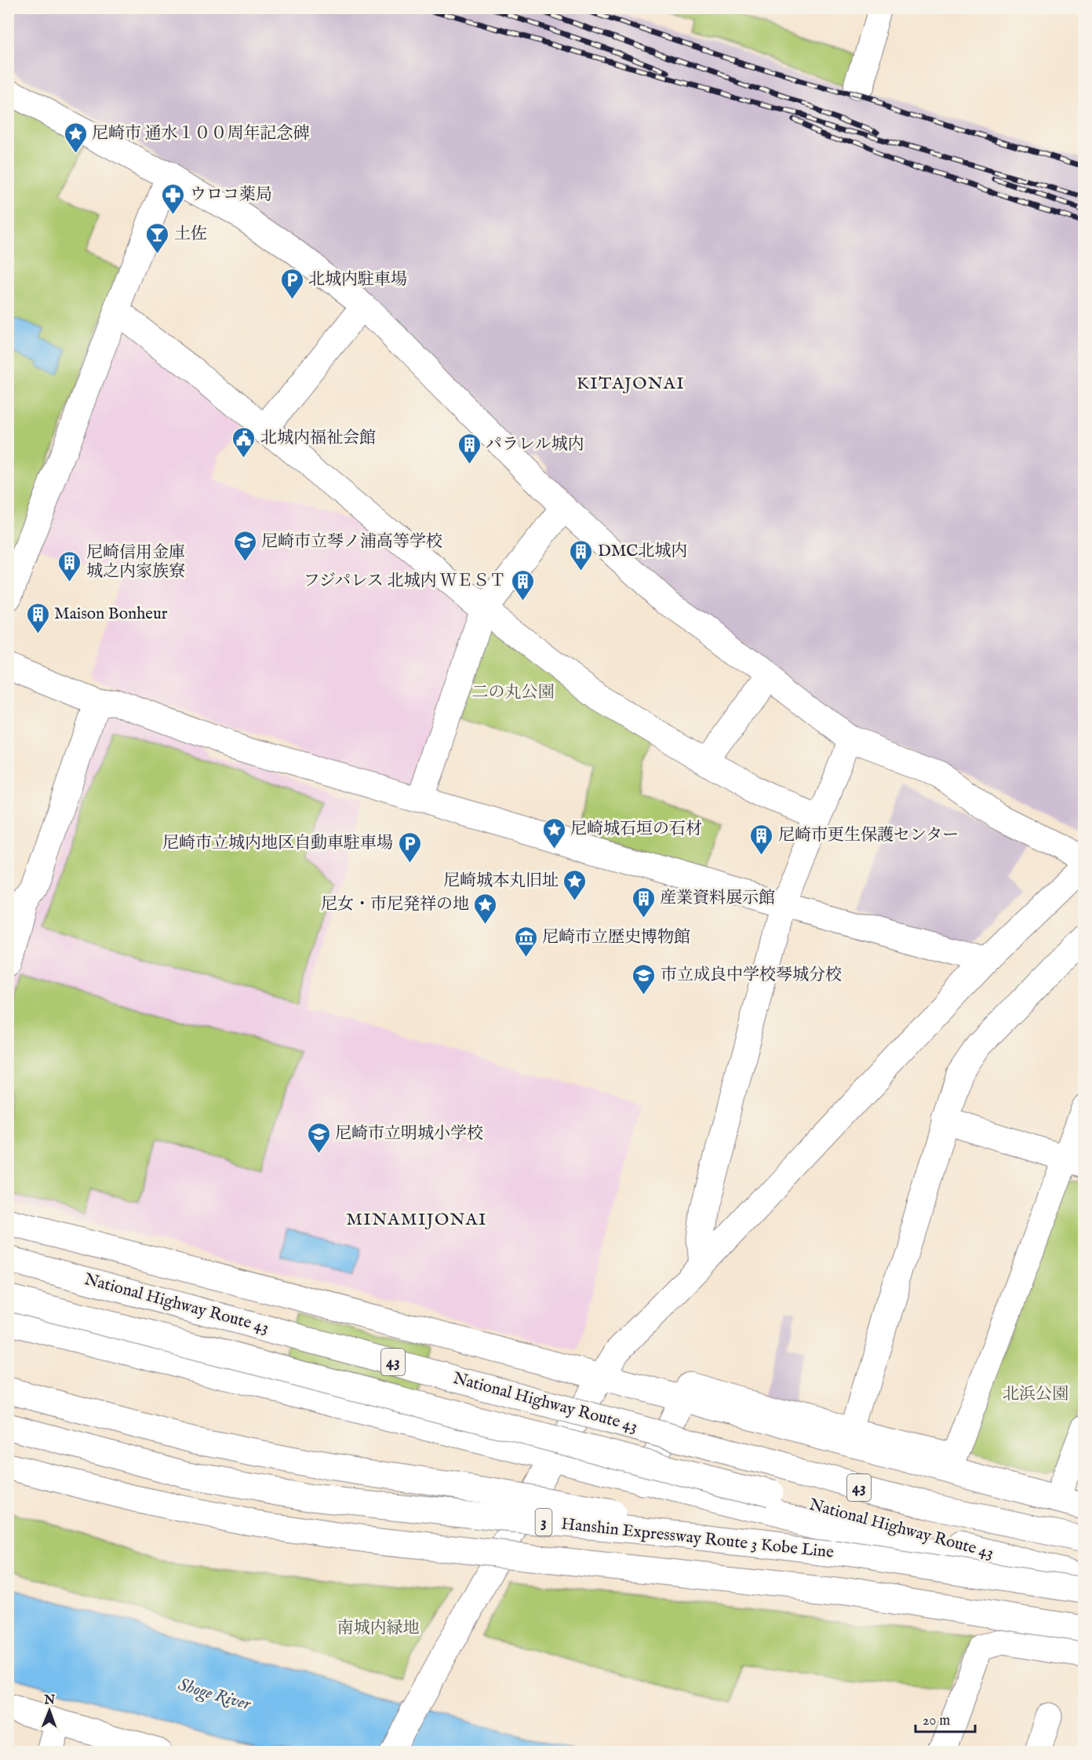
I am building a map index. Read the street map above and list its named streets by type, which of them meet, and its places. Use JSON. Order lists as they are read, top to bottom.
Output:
{
  "streets": {
    "main road": [
      "National Highway Route 43",
      "43",
      "3",
      "Hanshin Expressway Route 3 Kobe Line"
    ]
  },
  "districts": ["KITAJONAI", "MINAMIJONAI"],
  "water": ["Shoge River"],
  "parks": ["二の丸公園", "北浜公園", "南城内緑地"],
  "places": {
    "place": [
      "尼崎市 通水１００周年記念碑",
      "尼崎城石垣の石材",
      "尼崎城本丸旧址",
      "尼女・市尼発祥の地"
    ],
    "pharmacy": ["ウロコ薬局"],
    "bar": ["土佐"],
    "parking": ["北城内駐車場", "尼崎市立城内地区自動車駐車場"],
    "public building": ["北城内福祉会館"],
    "building": [
      "パラレル城内",
      "DMC北城内",
      "尼崎信用金庫 城之内家族寮",
      "フジパレス 北城内 ＷＥＳＴ",
      "Maison Bonheur",
      "尼崎市更生保護センター",
      "産業資料展示館"
    ],
    "school or university": ["尼崎市立琴ノ浦高等学校", "市立成良中学校琴城分校", "尼崎市立明城小学校"],
    "museum": ["尼崎市立歴史博物館"]
  },
  "scale_bar": "20 m",
  "north": "top"
}
